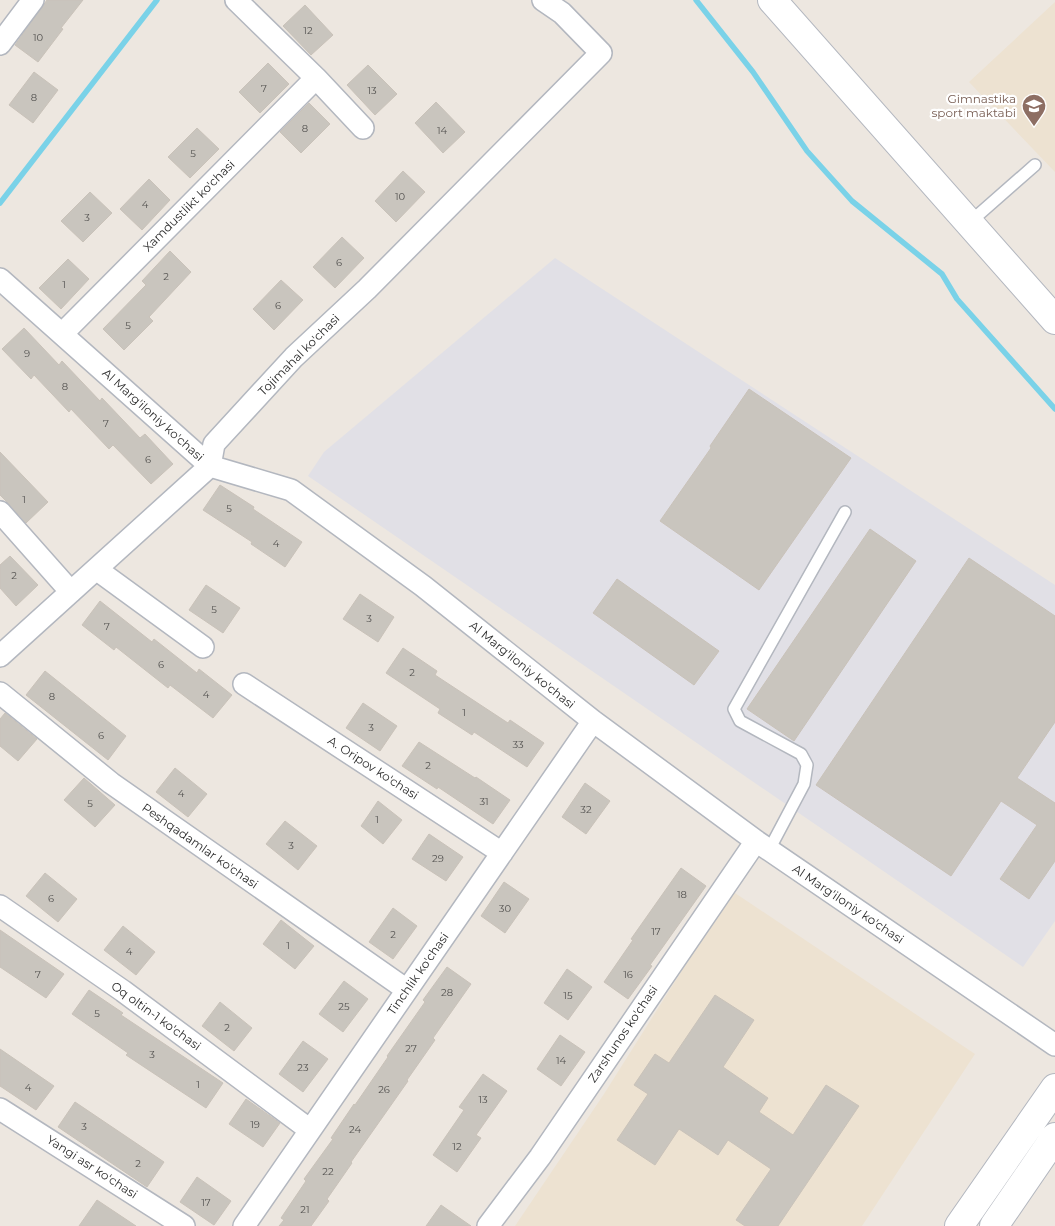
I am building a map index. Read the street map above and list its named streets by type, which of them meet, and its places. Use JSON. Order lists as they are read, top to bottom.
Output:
{
  "streets": {
    "street": [
      "Xamdustlikt ko'chasi",
      "Tojimahal ko'chasi",
      "Al Marg'iloniy ko'chasi",
      "A. Oripov ko'chasi",
      "Peshqadamlar ko'chasi",
      "Tinchlik ko'chasi",
      "Oq oltin-1 ko'chasi",
      "Zarshunos ko'chasi",
      "Yangi asr ko'chasi"
    ]
  },
  "crossings": [
    ["Xamdustlikt ko'chasi", "Al Marg'iloniy ko'chasi"],
    ["Tojimahal ko'chasi", "Al Marg'iloniy ko'chasi"],
    ["Al Marg'iloniy ko'chasi", "Tinchlik ko'chasi"],
    ["Al Marg'iloniy ko'chasi", "Zarshunos ko'chasi"],
    ["A. Oripov ko'chasi", "Tinchlik ko'chasi"],
    ["Peshqadamlar ko'chasi", "Tinchlik ko'chasi"],
    ["Tinchlik ko'chasi", "Oq oltin-1 ko'chasi"]
  ],
  "places": {
    "school or university": ["Gimnastika sport maktabi"]
  },
  "house_numbers": [
    "12",
    "10",
    "7",
    "13",
    "8",
    "8",
    "14",
    "5",
    "10",
    "4",
    "3",
    "6",
    "2",
    "1",
    "6",
    "5",
    "9",
    "8",
    "7",
    "6",
    "1",
    "5",
    "4",
    "2",
    "5",
    "3",
    "7",
    "6",
    "2",
    "4",
    "8",
    "1",
    "3",
    "6",
    "33",
    "2",
    "4",
    "31",
    "5",
    "32",
    "1",
    "3",
    "29",
    "18",
    "6",
    "30",
    "17",
    "2",
    "1",
    "4",
    "7",
    "16",
    "28",
    "15",
    "25",
    "5",
    "2",
    "27",
    "3",
    "14",
    "23",
    "1",
    "4",
    "26",
    "13",
    "19",
    "3",
    "24",
    "12",
    "2",
    "22",
    "17",
    "21"
  ]
}
